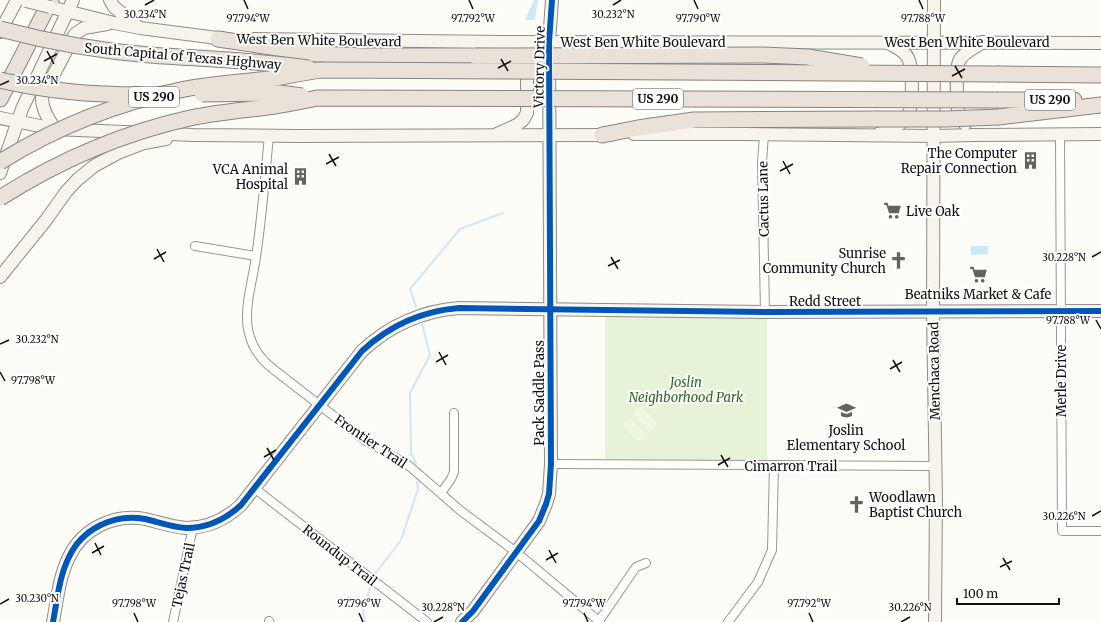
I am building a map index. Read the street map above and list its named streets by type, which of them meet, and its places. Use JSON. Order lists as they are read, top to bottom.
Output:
{
  "streets": {
    "highway": ["South Capital of Texas Highway", "US 290"],
    "main road": [
      "West Ben White Boulevard",
      "Victory Drive",
      "Redd Street",
      "Menchaca Road",
      "Pack Saddle Pass"
    ],
    "street": [
      "Cactus Lane",
      "Merle Drive",
      "Frontier Trail",
      "Cimarron Trail",
      "Roundup Trail",
      "Tejas Trail"
    ]
  },
  "crossings": [
    ["West Ben White Boulevard", "Victory Drive"],
    ["West Ben White Boulevard", "Menchaca Road"],
    ["South Capital of Texas Highway", "US 290"],
    ["Victory Drive", "Pack Saddle Pass"],
    ["Cactus Lane", "Redd Street"],
    ["Redd Street", "Menchaca Road"],
    ["Redd Street", "Merle Drive"],
    ["Redd Street", "Pack Saddle Pass"],
    ["Redd Street", "Frontier Trail"],
    ["Redd Street", "Roundup Trail"],
    ["Redd Street", "Tejas Trail"],
    ["Menchaca Road", "Cimarron Trail"],
    ["Pack Saddle Pass", "Frontier Trail"],
    ["Pack Saddle Pass", "Cimarron Trail"]
  ],
  "parks": ["Joslin Neighborhood Park"],
  "places": {
    "building": ["The Computer Repair Connection", "VCA Animal Hospital"],
    "supermarket": ["Live Oak", "Beatniks Market & Cafe"],
    "church": ["Sunrise Community Church", "Woodlawn Baptist Church"],
    "school or university": ["Joslin Elementary School"]
  },
  "scale_bar": "100 m",
  "coordinates": [
    "30.234°N",
    "30.232°N",
    "97.794°W",
    "97.792°W",
    "97.790°W",
    "97.788°W",
    "30.228°N",
    "97.798°W",
    "30.226°N",
    "30.230°N",
    "97.796°W"
  ]
}
